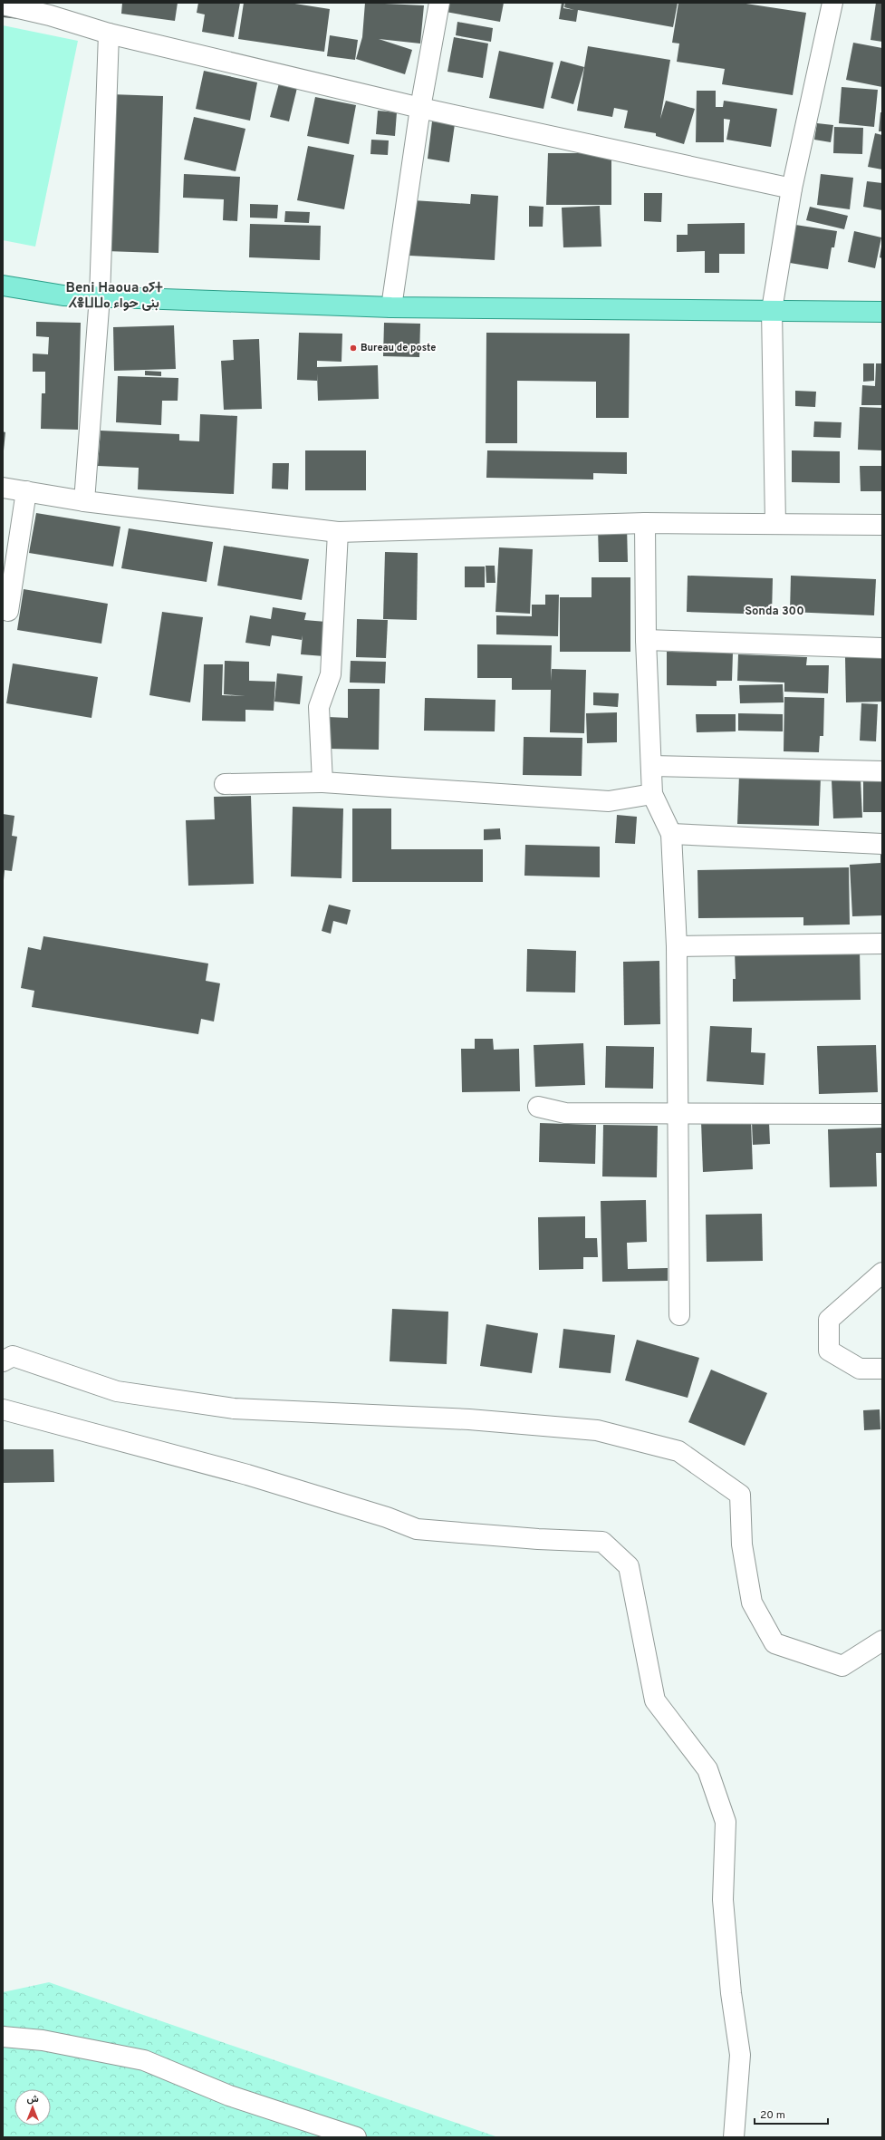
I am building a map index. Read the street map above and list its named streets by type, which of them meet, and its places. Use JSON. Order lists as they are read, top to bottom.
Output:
{
  "districts": ["Beni Haoua ⴰⵢⵜ ⵃⴻⵡⵡⴰ بنى حواء", "Sonda 300"],
  "places": ["Bureau de poste"],
  "scale_bar": "20 m",
  "north": "top"
}
